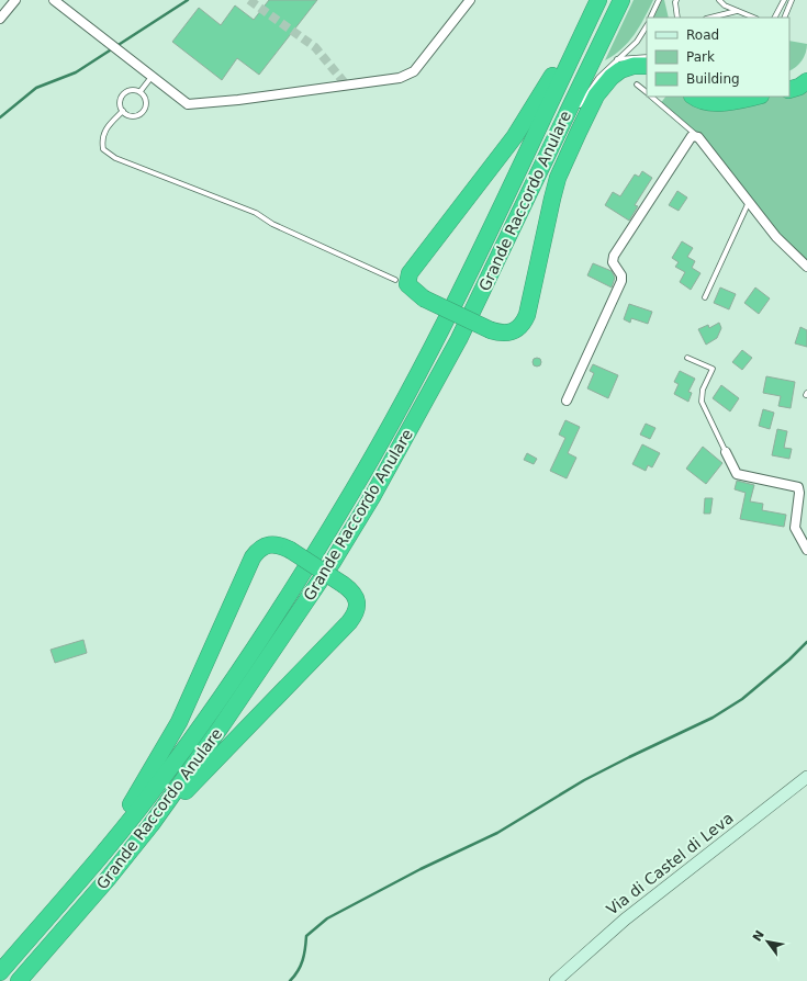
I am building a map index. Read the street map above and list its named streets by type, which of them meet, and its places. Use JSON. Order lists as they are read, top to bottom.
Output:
{
  "streets": {
    "highway": ["Grande Raccordo Anulare"],
    "street": ["Via di Castel di Leva"]
  },
  "legend": ["Road", "Park", "Building"],
  "north": "top left"
}
